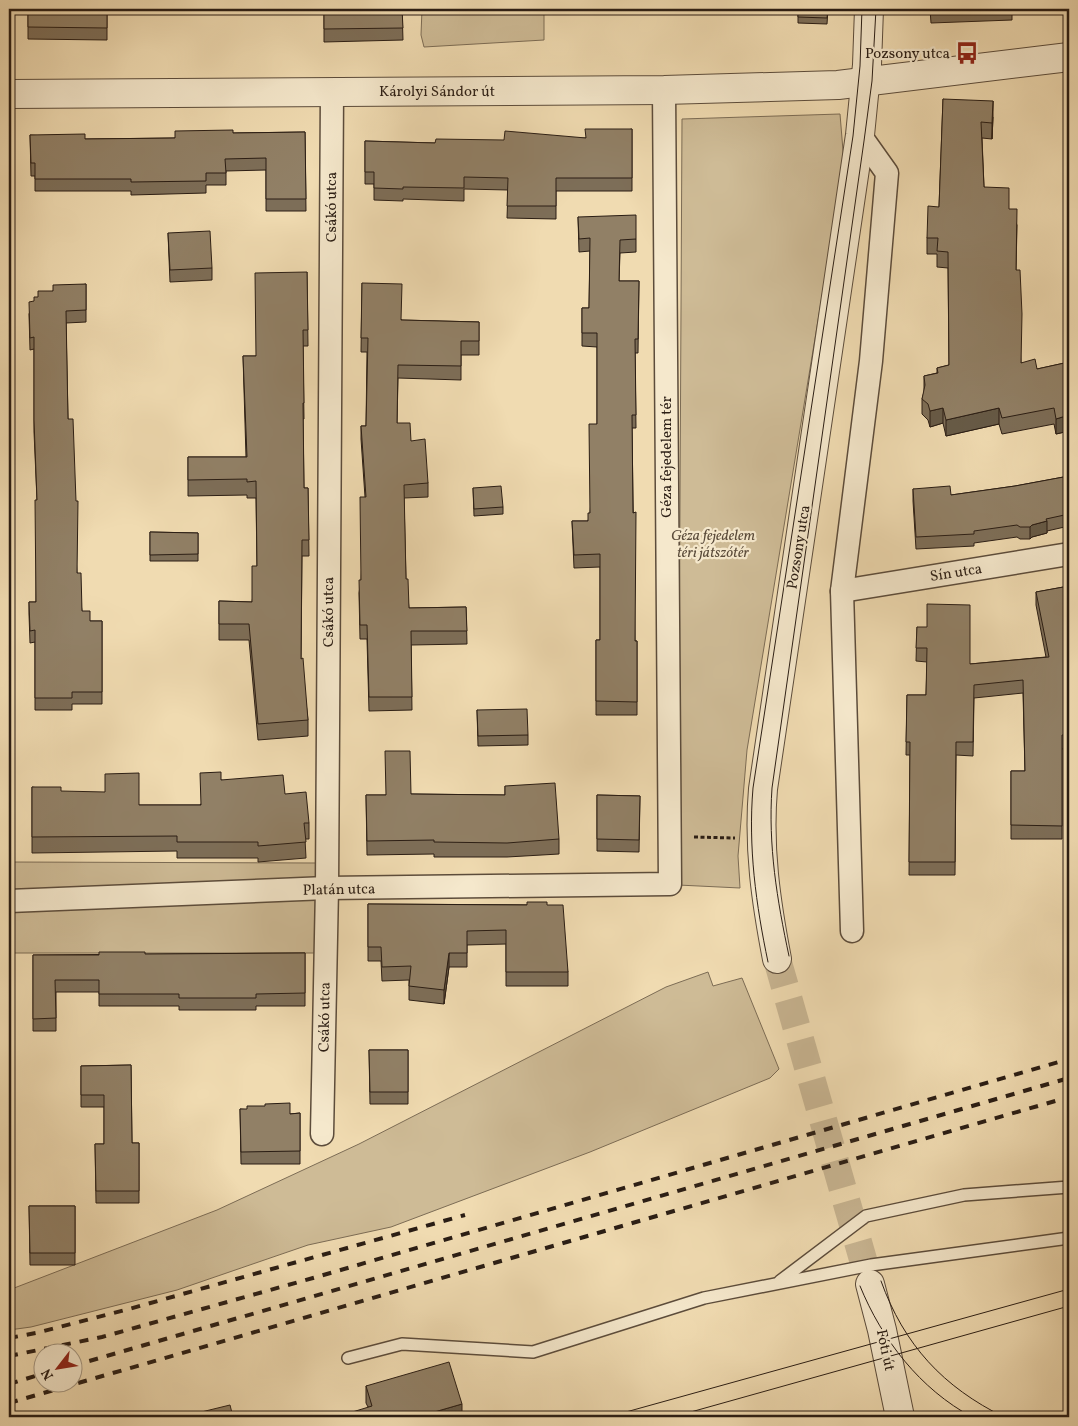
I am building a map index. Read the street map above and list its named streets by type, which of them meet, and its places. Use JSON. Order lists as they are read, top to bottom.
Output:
{
  "streets": {
    "street": [
      "Károlyi Sándor út",
      "Csákó utca",
      "Géza fejedelem tér",
      "Pozsony utca",
      "Sín utca",
      "Platán utca",
      "Fóti út"
    ]
  },
  "crossings": [
    ["Károlyi Sándor út", "Csákó utca"],
    ["Károlyi Sándor út", "Géza fejedelem tér"],
    ["Károlyi Sándor út", "Pozsony utca"],
    ["Csákó utca", "Platán utca"],
    ["Géza fejedelem tér", "Platán utca"]
  ],
  "parks": ["Géza fejedelem téri játszótér"],
  "places": {
    "bus stop": ["Pozsony utca"]
  },
  "north": "bottom left"
}
